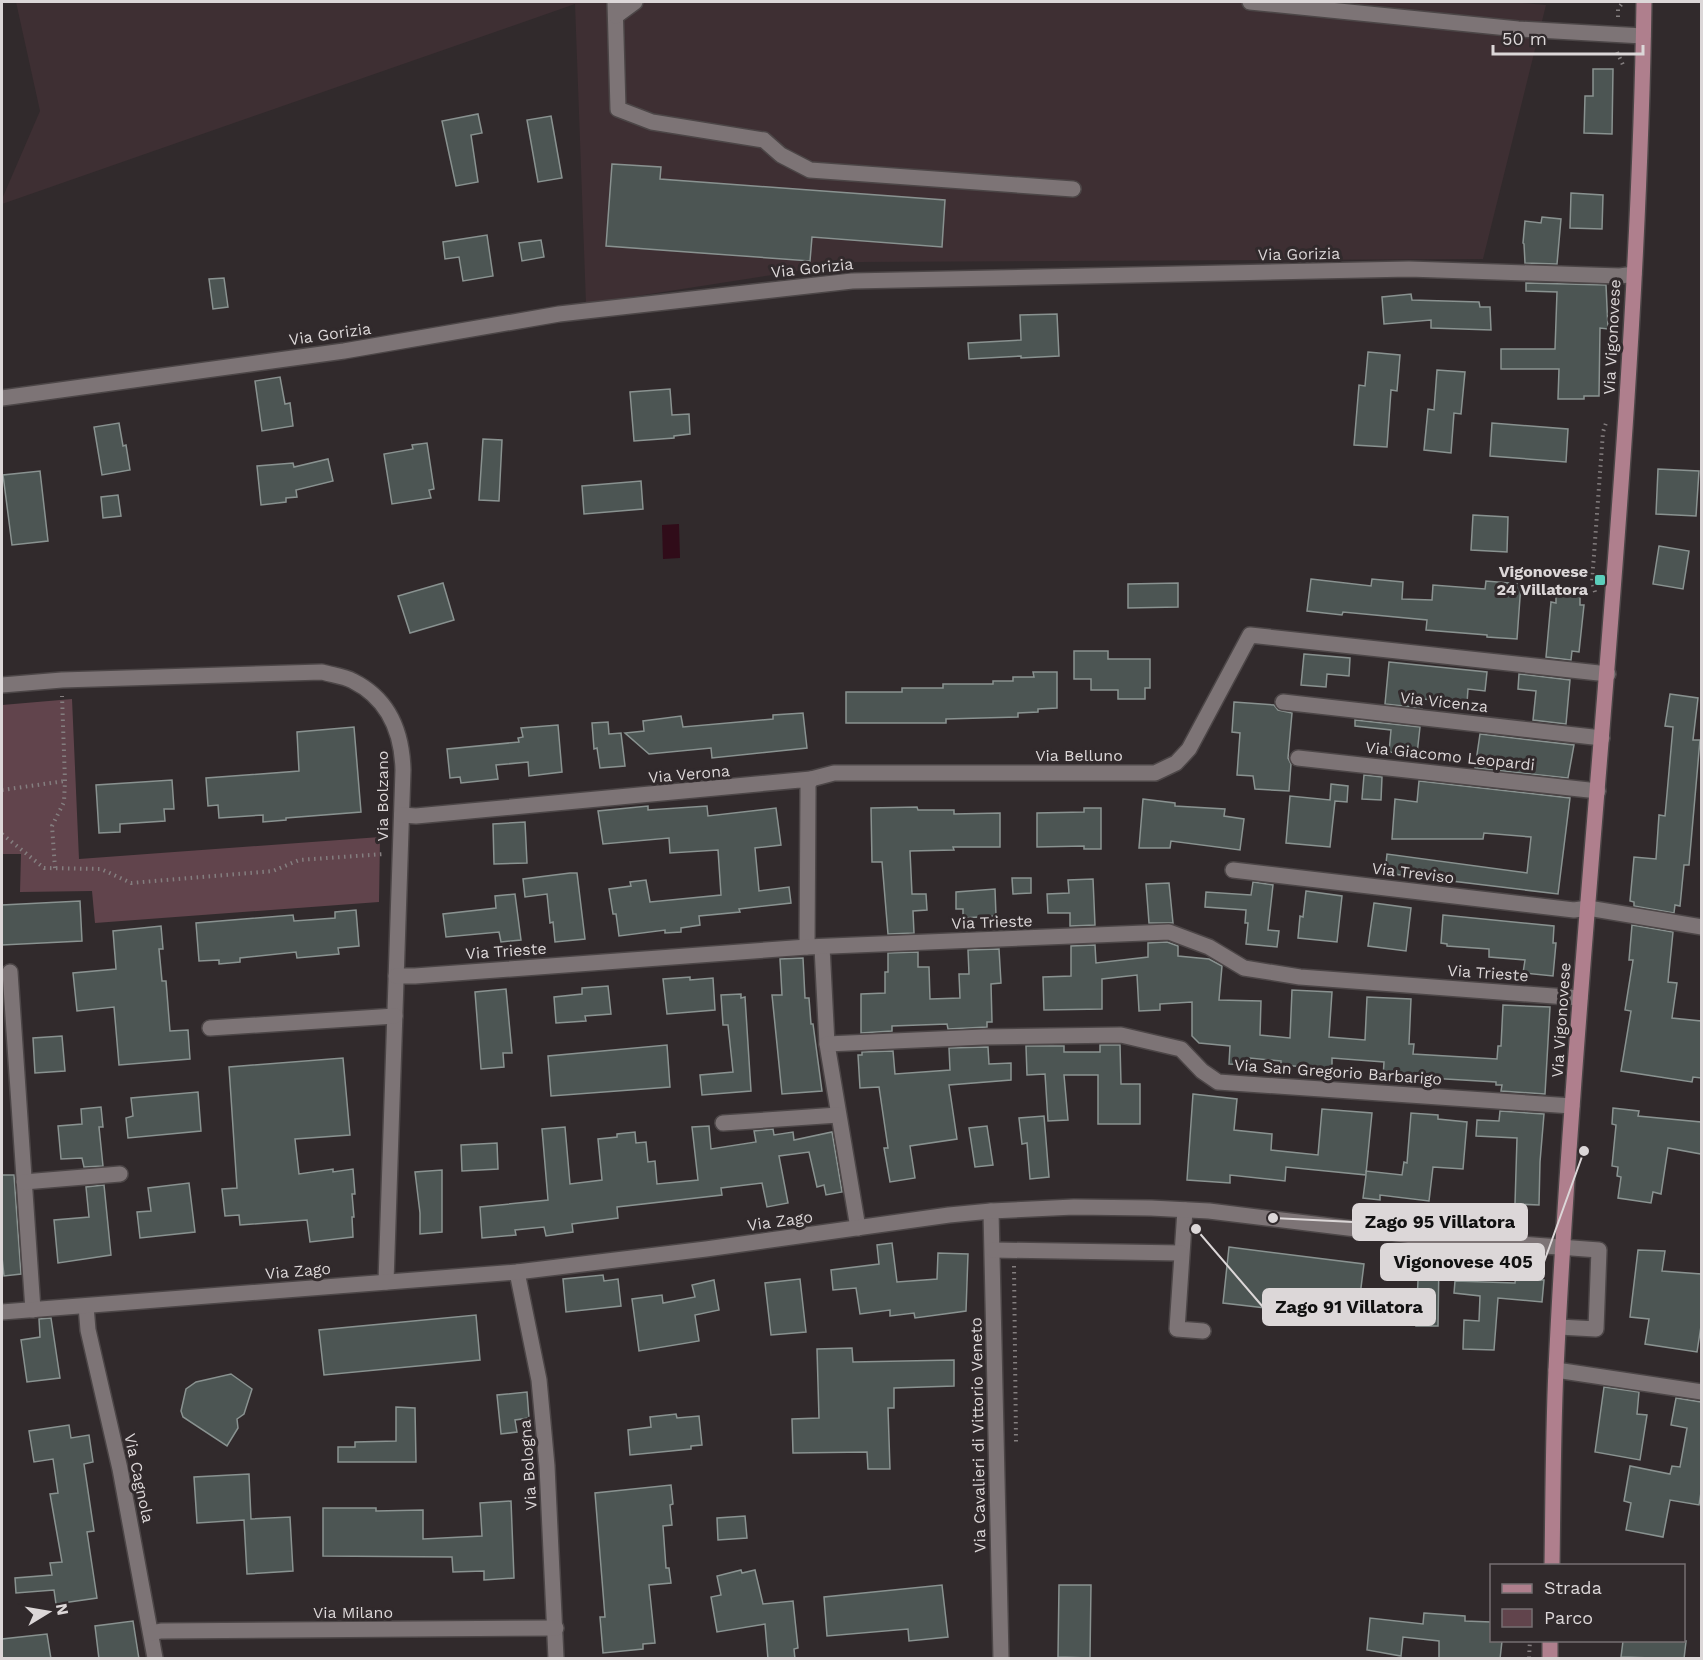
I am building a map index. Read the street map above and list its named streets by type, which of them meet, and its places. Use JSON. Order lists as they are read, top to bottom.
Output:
{
  "streets": {
    "main road": ["Via Vigonovese"],
    "street": [
      "Via Gorizia",
      "Via Vicenza",
      "Via Belluno",
      "Via Giacomo Leopardi",
      "Via Verona",
      "Via Bolzano",
      "Via Treviso",
      "Via Trieste",
      "Via San Gregorio Barbarigo",
      "Via Zago",
      "Via Cavalieri di Vittorio Veneto",
      "Via Bologna",
      "Via Cagnola",
      "Via Milano"
    ]
  },
  "crossings": [
    ["Via Gorizia", "Via Vigonovese"],
    ["Via Vigonovese", "Via Vicenza"],
    ["Via Vigonovese", "Via Belluno"],
    ["Via Vigonovese", "Via Giacomo Leopardi"],
    ["Via Vigonovese", "Via Treviso"],
    ["Via Vigonovese", "Via Trieste"],
    ["Via Vigonovese", "Via San Gregorio Barbarigo"],
    ["Via Vigonovese", "Via Zago"],
    ["Via Belluno", "Via Verona"],
    ["Via Verona", "Via Bolzano"],
    ["Via Bolzano", "Via Trieste"],
    ["Via Bolzano", "Via Zago"],
    ["Via Zago", "Via Cavalieri di Vittorio Veneto"],
    ["Via Zago", "Via Bologna"],
    ["Via Zago", "Via Cagnola"],
    ["Via Bologna", "Via Milano"],
    ["Via Cagnola", "Via Milano"]
  ],
  "places": {
    "transit": ["Vigonovese 24 Villatora"],
    "other": ["Vigonovese 405", "Zago 95 Villatora", "Zago 91 Villatora"]
  },
  "legend": ["Strada", "Parco"],
  "scale_bar": "50 m",
  "north": "right"
}
